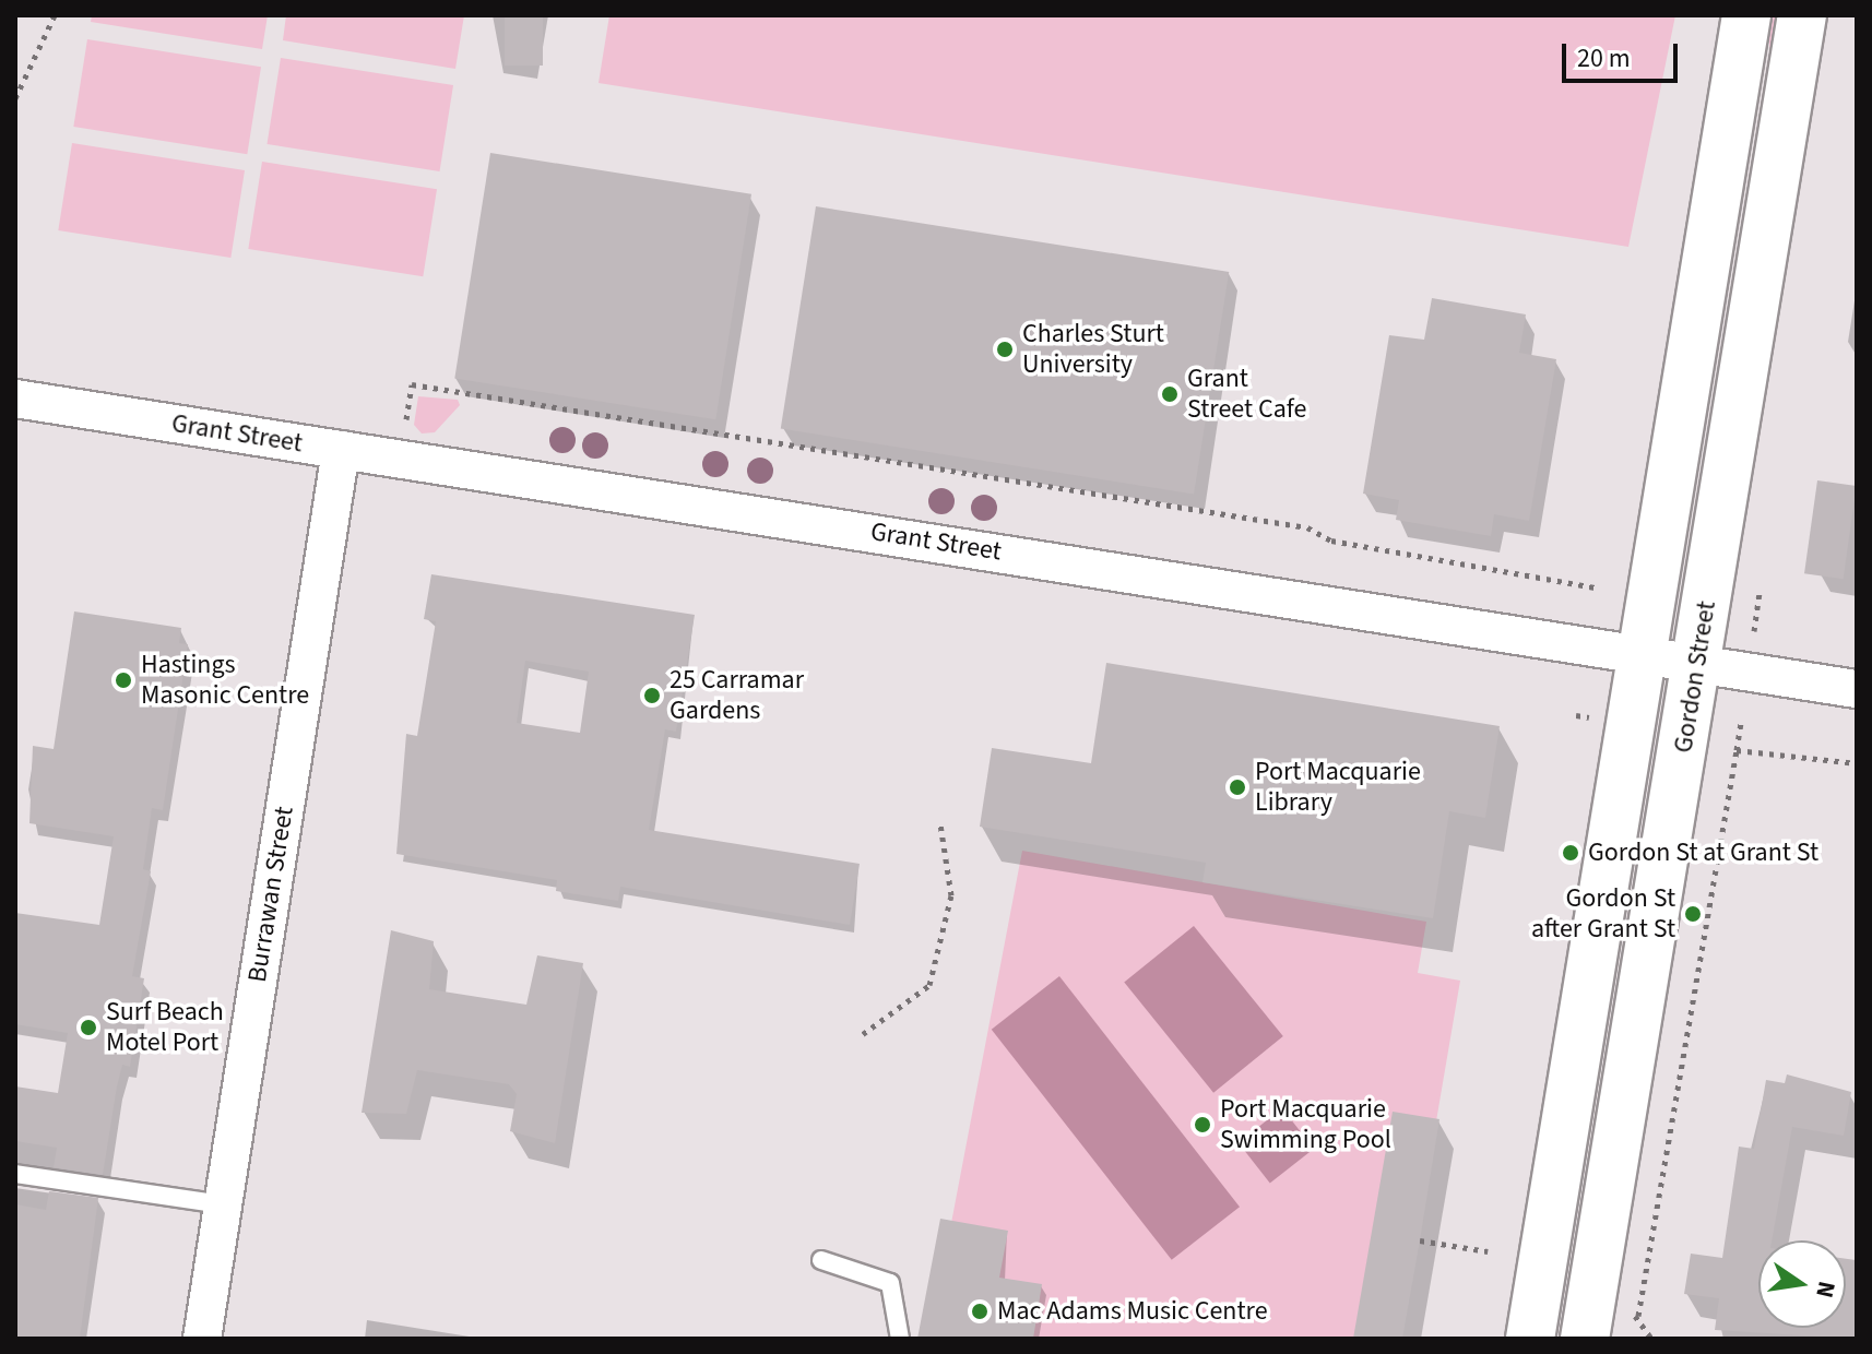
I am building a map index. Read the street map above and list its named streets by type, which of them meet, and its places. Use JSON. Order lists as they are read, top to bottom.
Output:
{
  "streets": {
    "main road": ["Gordon Street"],
    "street": ["Grant Street", "Burrawan Street"]
  },
  "crossings": [
    ["Grant Street", "Gordon Street"],
    ["Grant Street", "Burrawan Street"]
  ],
  "places": [
    "Charles Sturt University",
    "Grant Street Cafe",
    "Hastings Masonic Centre",
    "25 Carramar Gardens",
    "Port Macquarie Library",
    "Gordon St at Grant St",
    "Gordon St after Grant St",
    "Surf Beach Motel Port",
    "Port Macquarie Swimming Pool",
    "Mac Adams Music Centre"
  ],
  "scale_bar": "20 m",
  "north": "right"
}
